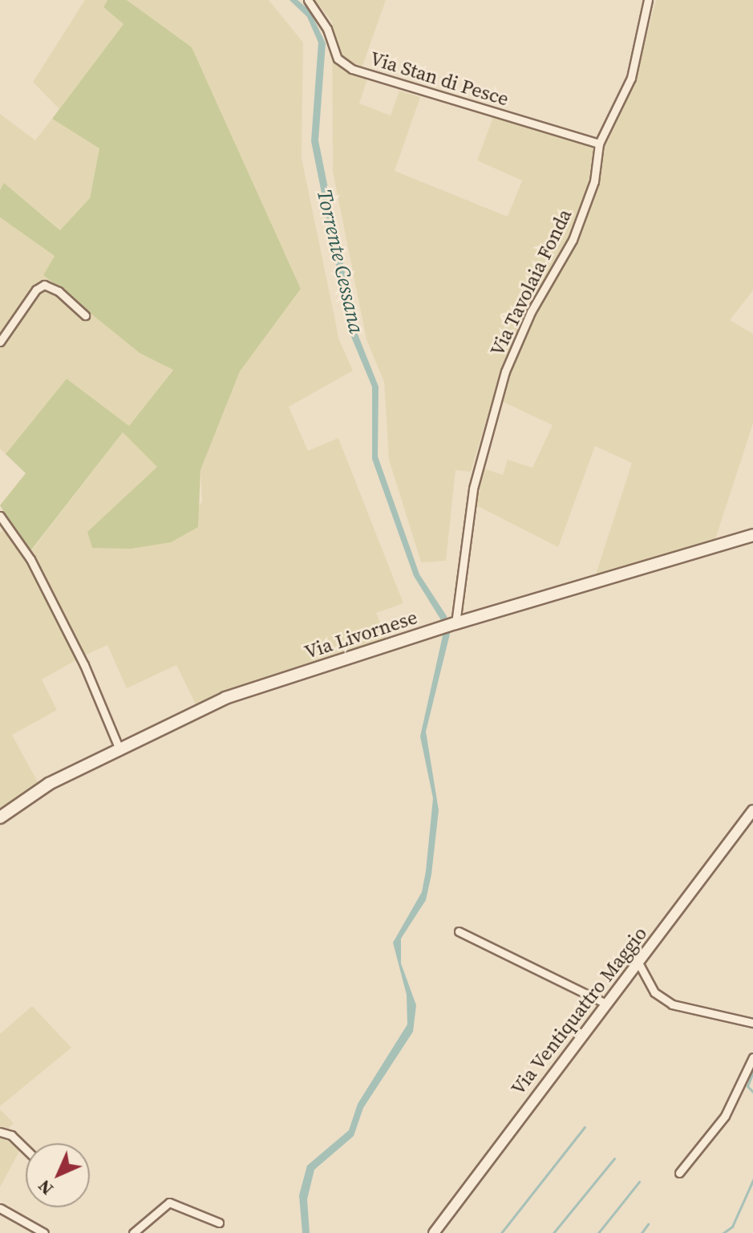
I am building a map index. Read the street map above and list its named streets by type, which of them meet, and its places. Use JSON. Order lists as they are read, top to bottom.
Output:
{
  "streets": {
    "main road": ["Via Livornese"],
    "street": ["Via Stan di Pesce", "Via Tavolaia Fonda", "Via Ventiquattro Maggio"]
  },
  "crossings": [
    ["Via Stan di Pesce", "Via Tavolaia Fonda"],
    ["Via Tavolaia Fonda", "Via Livornese"]
  ],
  "water": ["Torrente Cessana"],
  "north": "bottom left"
}
